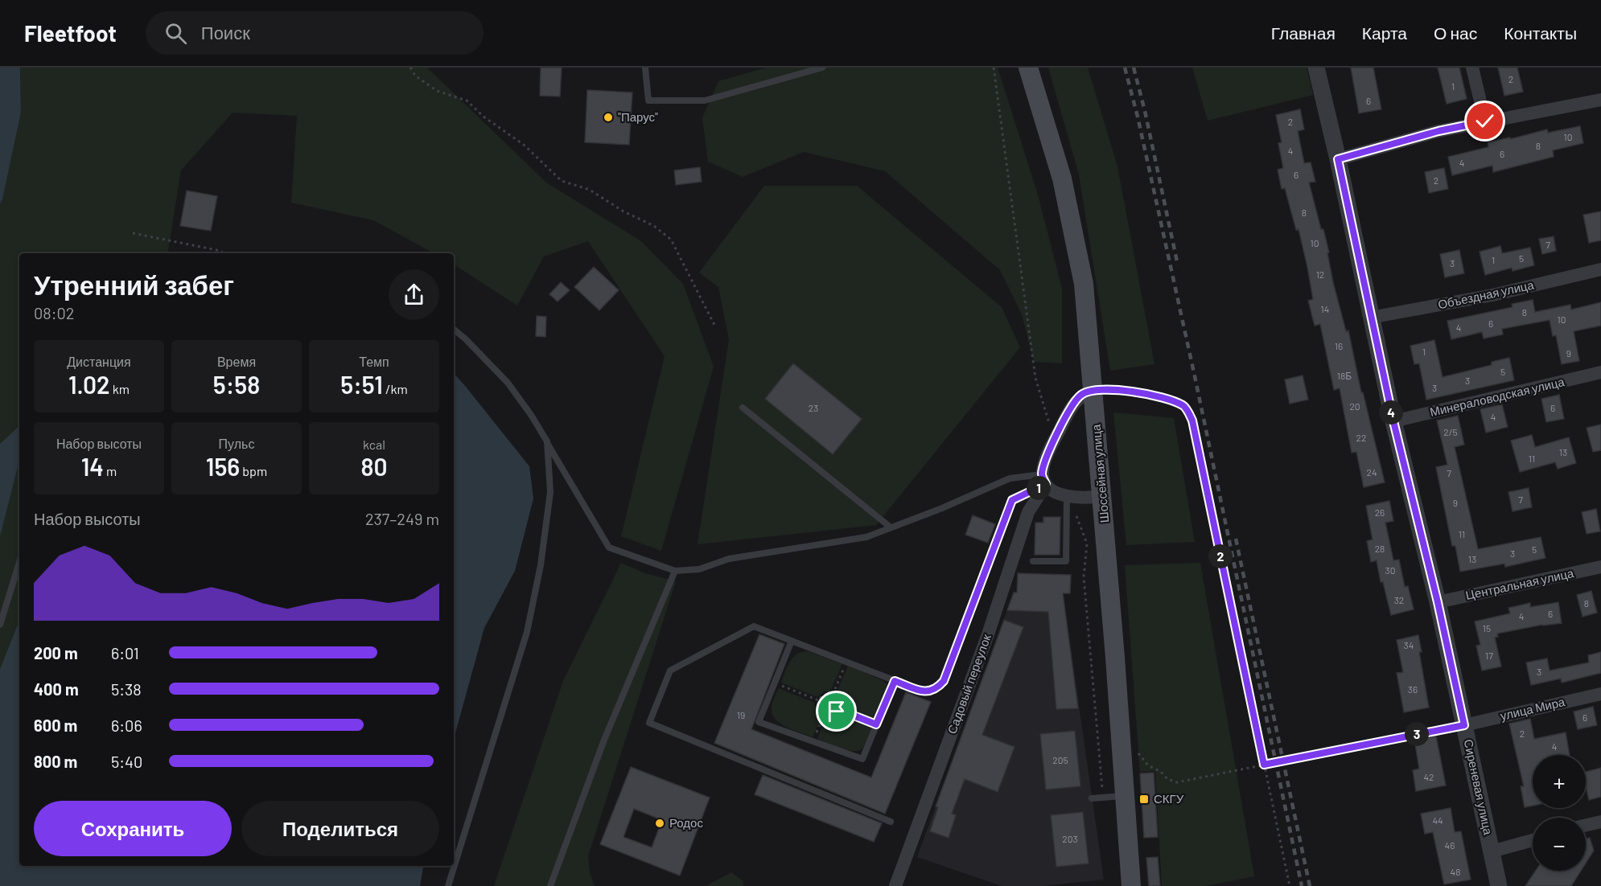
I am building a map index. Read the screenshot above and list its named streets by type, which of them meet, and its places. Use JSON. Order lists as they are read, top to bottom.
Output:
{
  "streets": {
    "main road": ["Шоссейная улица"],
    "street": [
      "Объездная улица",
      "Минераловодская улица",
      "Центральная улица",
      "Садовый переулок",
      "улица Мира",
      "Сиреневая улица"
    ]
  },
  "crossings": [
    ["Объездная улица", "Сиреневая улица"],
    ["Минераловодская улица", "Сиреневая улица"],
    ["Шоссейная улица", "Садовый переулок"],
    ["Центральная улица", "Сиреневая улица"],
    ["улица Мира", "Сиреневая улица"]
  ],
  "places": {
    "other": ["\"Парус\"", "Родос"],
    "transit": ["СКГУ"]
  },
  "house_numbers": [
    "2",
    "1",
    "6",
    "2",
    "10",
    "8",
    "4",
    "6",
    "4",
    "6",
    "2",
    "8",
    "10",
    "7",
    "5",
    "1",
    "3",
    "12",
    "14",
    "8",
    "10",
    "6",
    "4",
    "16",
    "1",
    "9",
    "5",
    "18Б",
    "3",
    "3",
    "20",
    "23",
    "6",
    "4",
    "2/5",
    "22",
    "13",
    "11",
    "24",
    "7",
    "7",
    "9",
    "26",
    "11",
    "28",
    "5",
    "3",
    "13",
    "30",
    "32",
    "8",
    "6",
    "4",
    "15",
    "34",
    "17",
    "3",
    "36",
    "19",
    "6",
    "2",
    "4",
    "205",
    "42",
    "44",
    "203",
    "46",
    "48"
  ],
  "page": {
    "header": "Fleetfoot",
    "search": "Поиск",
    "nav": [
      "Главная",
      "Карта",
      "О нас",
      "Контакты"
    ],
    "heading": ["Утренний забег", "08:02"],
    "stats": [
      ["Дистанция", "1.02 km"],
      ["Время", "5:58"],
      ["Темп", "5:51 /km"],
      ["Набор высоты", "14 m"],
      ["Пульс", "156 bpm"],
      ["kcal", "80"]
    ],
    "pins": [
      "4",
      "1",
      "2",
      "3"
    ],
    "chart": ["Набор высоты", "237–249 m"],
    "list": [
      {
        "name": "200 m",
        "note": "6:01"
      },
      {
        "name": "400 m",
        "note": "5:38"
      },
      {
        "name": "600 m",
        "note": "6:06"
      },
      {
        "name": "800 m",
        "note": "5:40"
      }
    ],
    "map_buttons": ["+", "−"],
    "buttons": ["Сохранить", "Поделиться"]
  }
}
